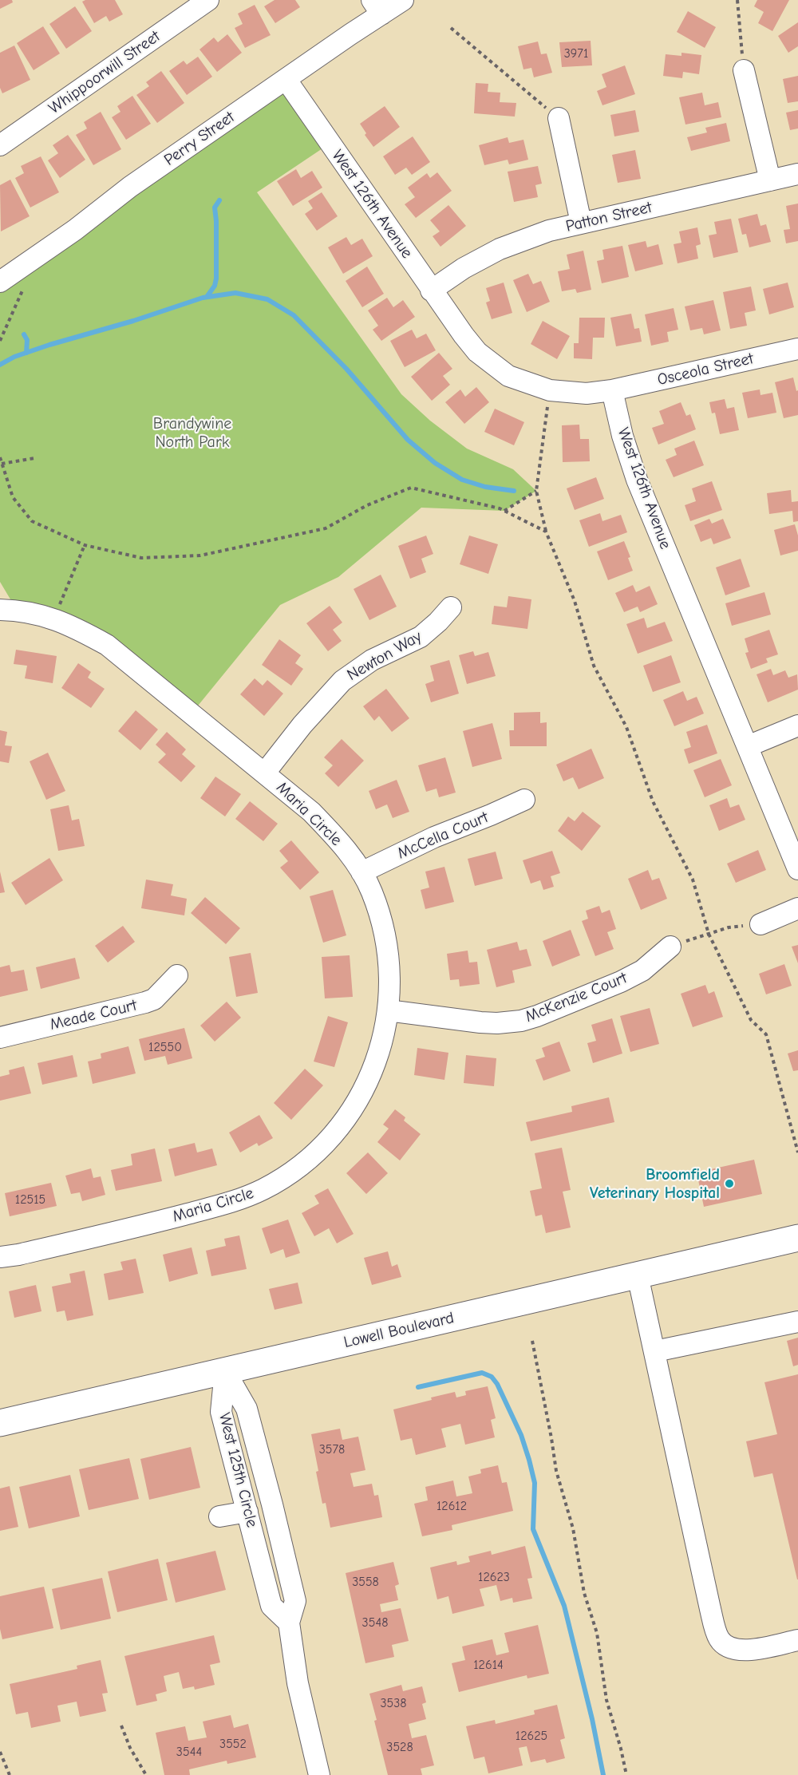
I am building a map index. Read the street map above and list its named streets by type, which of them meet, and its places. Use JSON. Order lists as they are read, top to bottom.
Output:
{
  "streets": {
    "main road": ["Lowell Boulevard"],
    "street": [
      "Whippoorwill Street",
      "Perry Street",
      "West 126th Avenue",
      "Patton Street",
      "Osceola Street",
      "Newton Way",
      "Maria Circle",
      "McCella Court",
      "McKenzie Court",
      "Meade Court",
      "West 125th Circle"
    ]
  },
  "crossings": [
    ["Perry Street", "West 126th Avenue"],
    ["West 126th Avenue", "Patton Street"],
    ["West 126th Avenue", "Osceola Street"],
    ["Newton Way", "Maria Circle"],
    ["Maria Circle", "McCella Court"],
    ["Maria Circle", "McKenzie Court"],
    ["Lowell Boulevard", "West 125th Circle"]
  ],
  "parks": ["Brandywine North Park"],
  "places": ["Broomfield Veterinary Hospital"],
  "house_numbers": [
    "3971",
    "12550",
    "12515",
    "3578",
    "12612",
    "12623",
    "3558",
    "3548",
    "12614",
    "3538",
    "12625",
    "3552",
    "3528",
    "3544"
  ]
}
